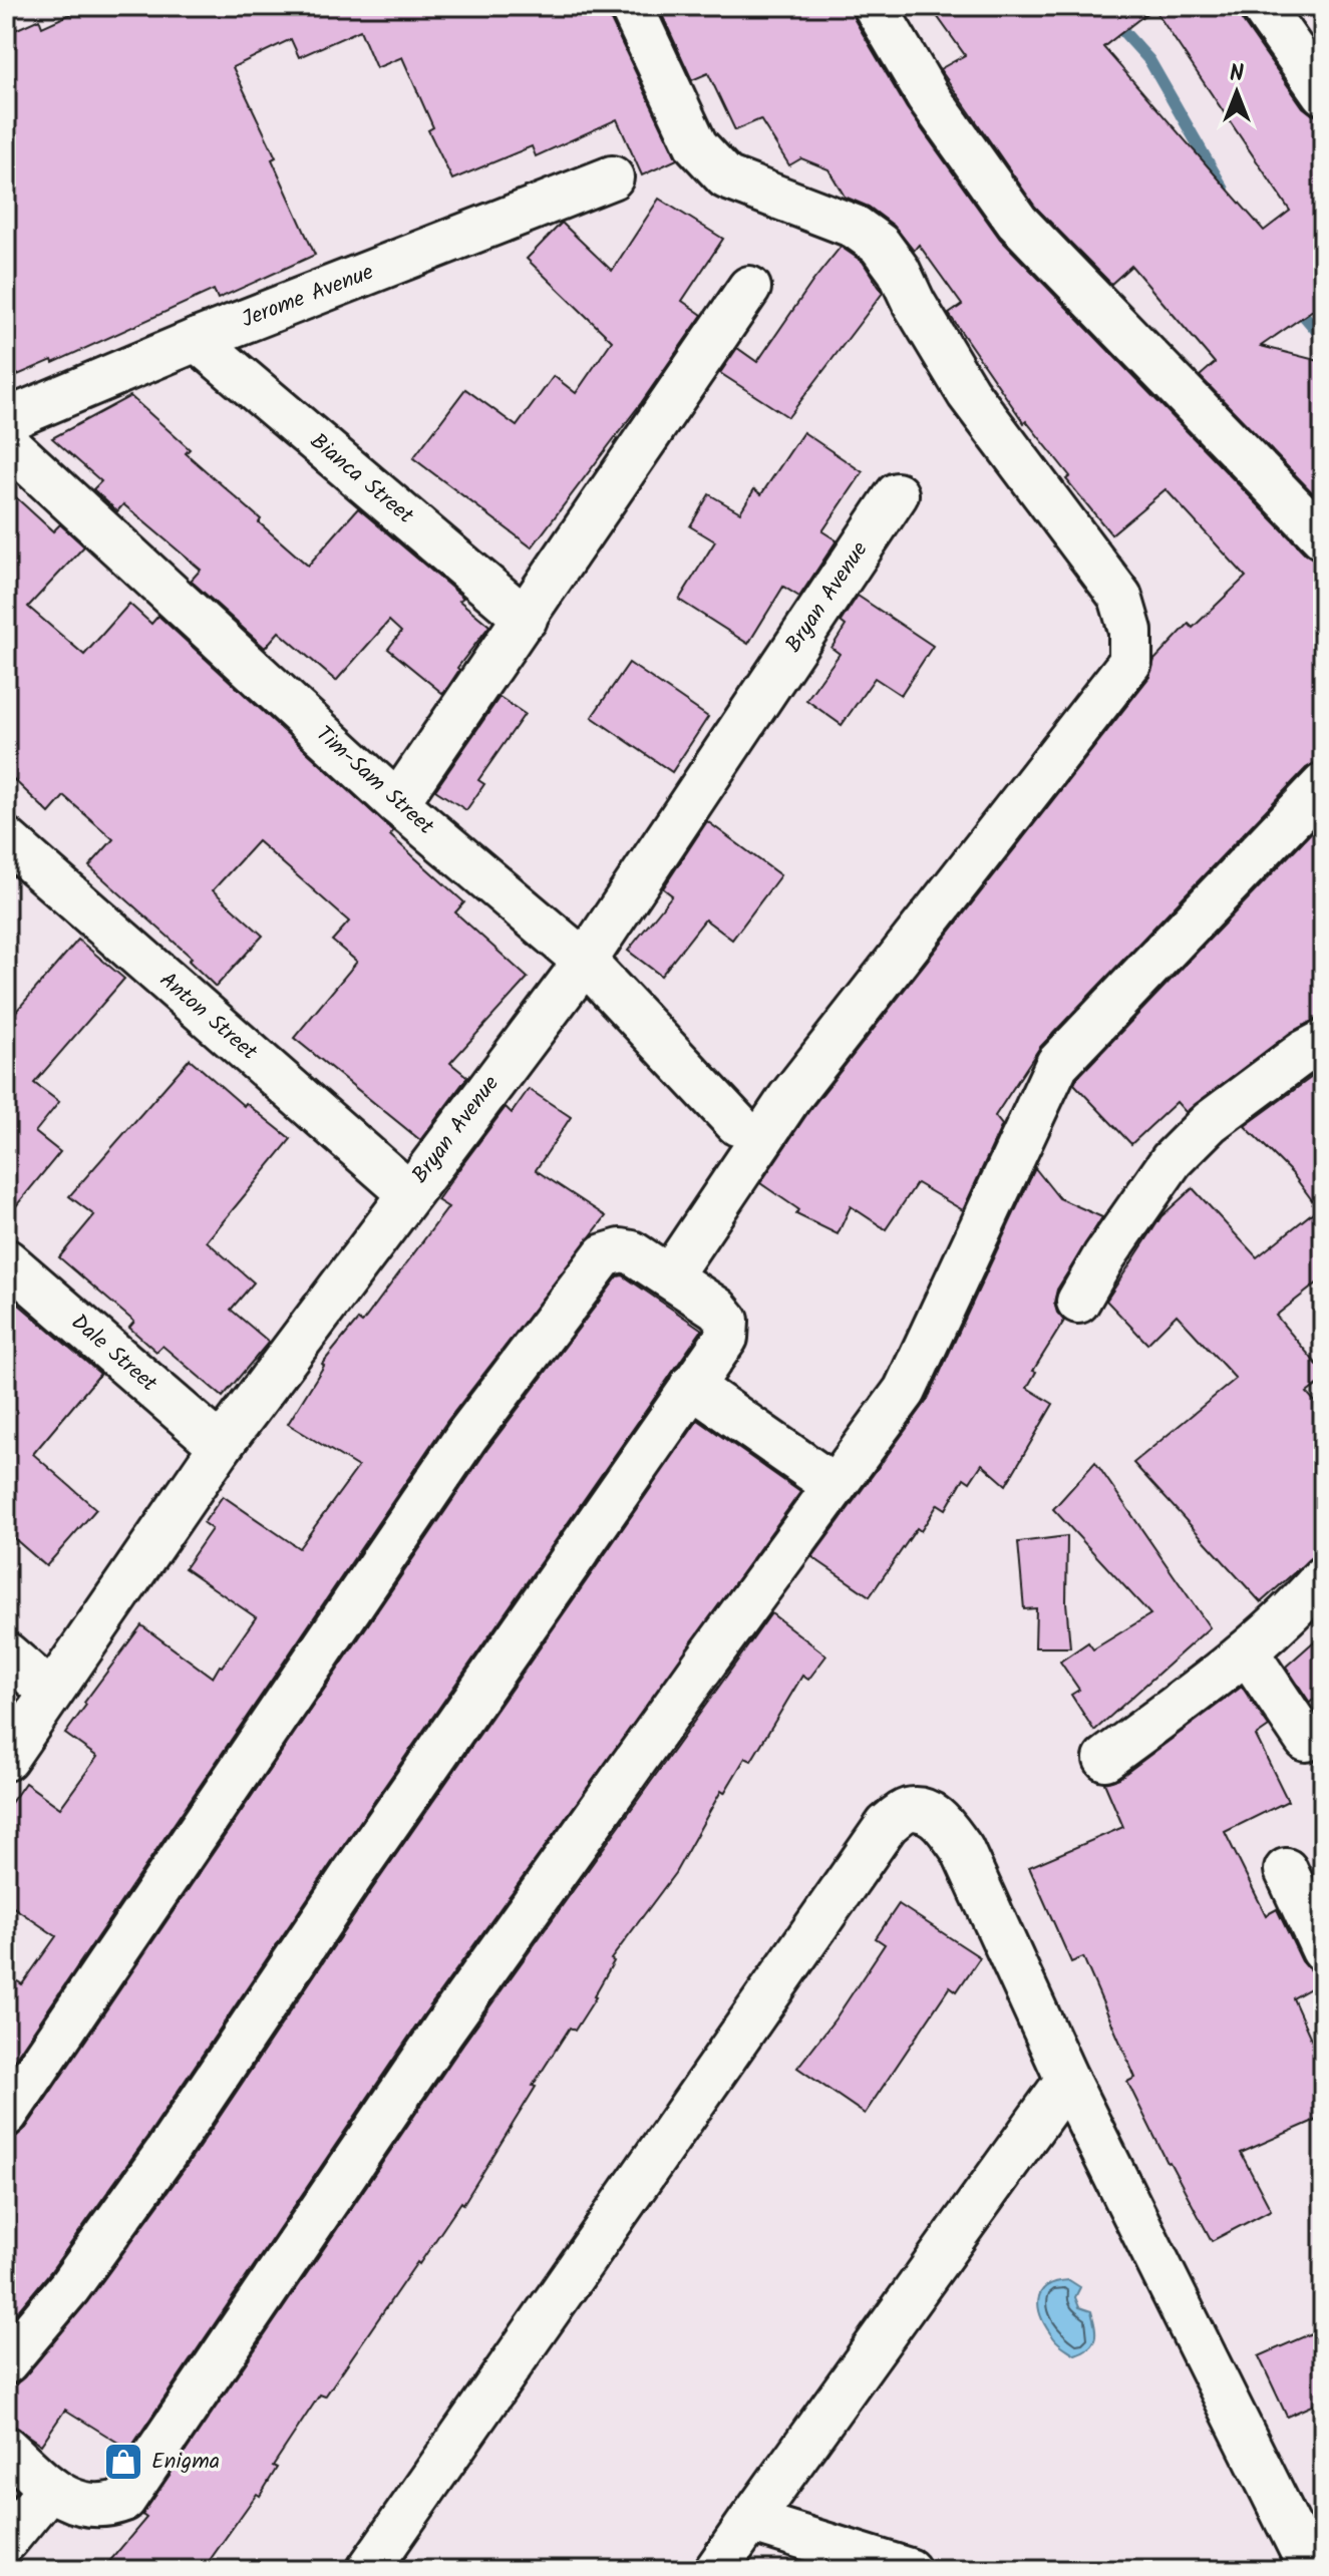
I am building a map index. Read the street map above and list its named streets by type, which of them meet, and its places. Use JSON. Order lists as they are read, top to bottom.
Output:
{
  "streets": {
    "street": [
      "Jerome Avenue",
      "Bianca Street",
      "Bryan Avenue",
      "Tim-Sam Street",
      "Anton Street",
      "Dale Street"
    ]
  },
  "crossings": [
    ["Jerome Avenue", "Bianca Street"],
    ["Bryan Avenue", "Tim-Sam Street"],
    ["Bryan Avenue", "Anton Street"],
    ["Bryan Avenue", "Dale Street"]
  ],
  "places": {
    "shop": ["Enigma"]
  },
  "north": "top"
}
